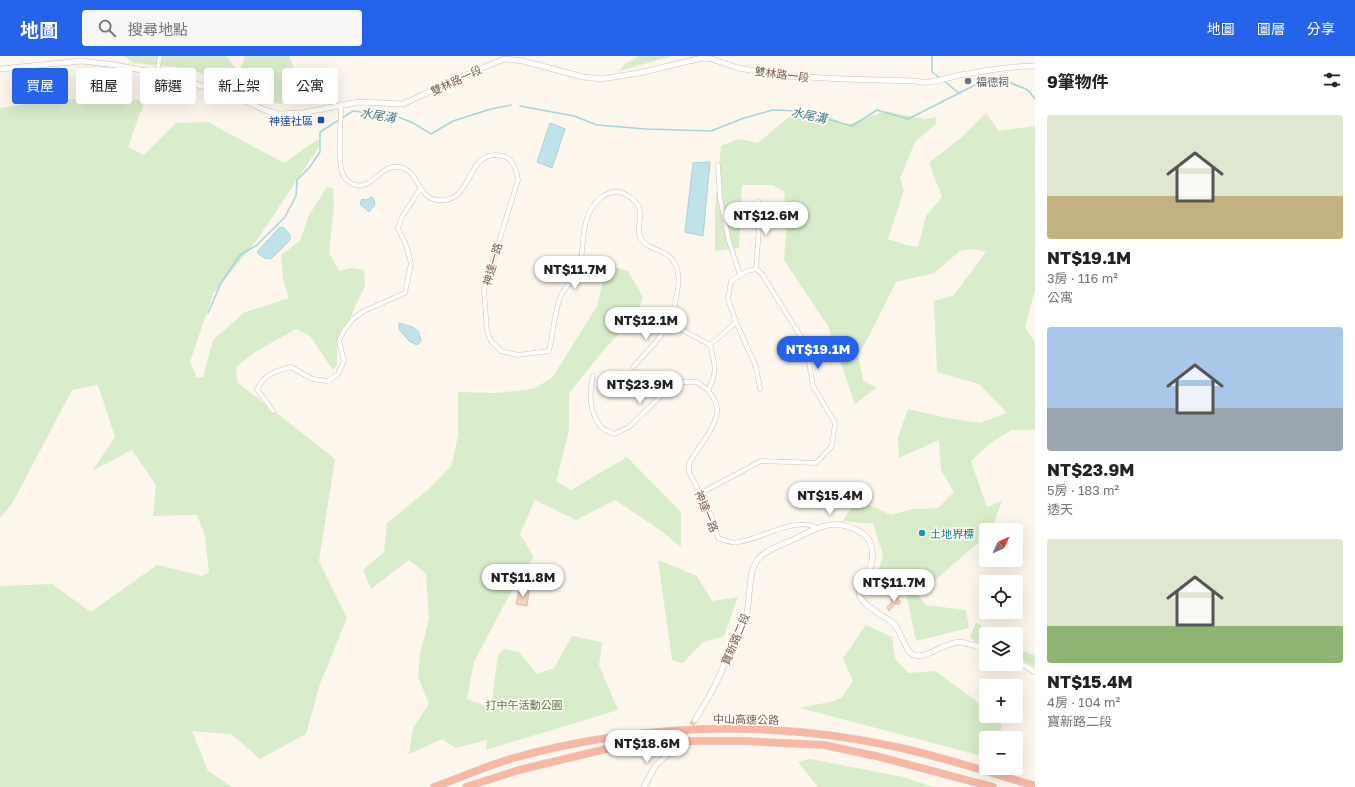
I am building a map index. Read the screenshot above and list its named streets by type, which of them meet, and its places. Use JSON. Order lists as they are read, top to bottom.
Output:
{
  "streets": {
    "highway": ["中山高速公路"],
    "street": ["雙林路一段", "神達一路", "寶新路二段"]
  },
  "crossings": [
    ["雙林路一段", "神達一路"],
    ["神達一路", "寶新路二段"]
  ],
  "water": ["水尾溝"],
  "parks": ["打中午活動公園"],
  "places": {
    "other": ["福德祠", "土地界標"],
    "transit": ["神達社區"]
  },
  "north": "top right",
  "page": {
    "header": "地圖",
    "search": "搜尋地點",
    "nav": ["地圖", "圖層", "分享"],
    "heading": "9筆物件",
    "chip": [
      "買屋",
      "租屋",
      "篩選",
      "新上架",
      "公寓"
    ],
    "list": [
      {
        "name": "NT$19.1M",
        "note": "3房 · 116 m² · 公寓"
      },
      {
        "name": "NT$23.9M",
        "note": "5房 · 183 m² · 透天"
      },
      {
        "name": "NT$15.4M",
        "note": "4房 · 104 m² · 寶新路二段"
      }
    ],
    "price": [
      "NT$12.6M",
      "NT$11.7M",
      "NT$12.1M",
      "NT$19.1M",
      "NT$23.9M",
      "NT$15.4M",
      "NT$11.8M",
      "NT$11.7M",
      "NT$18.6M"
    ],
    "map_buttons": ["+", "−"]
  }
}
